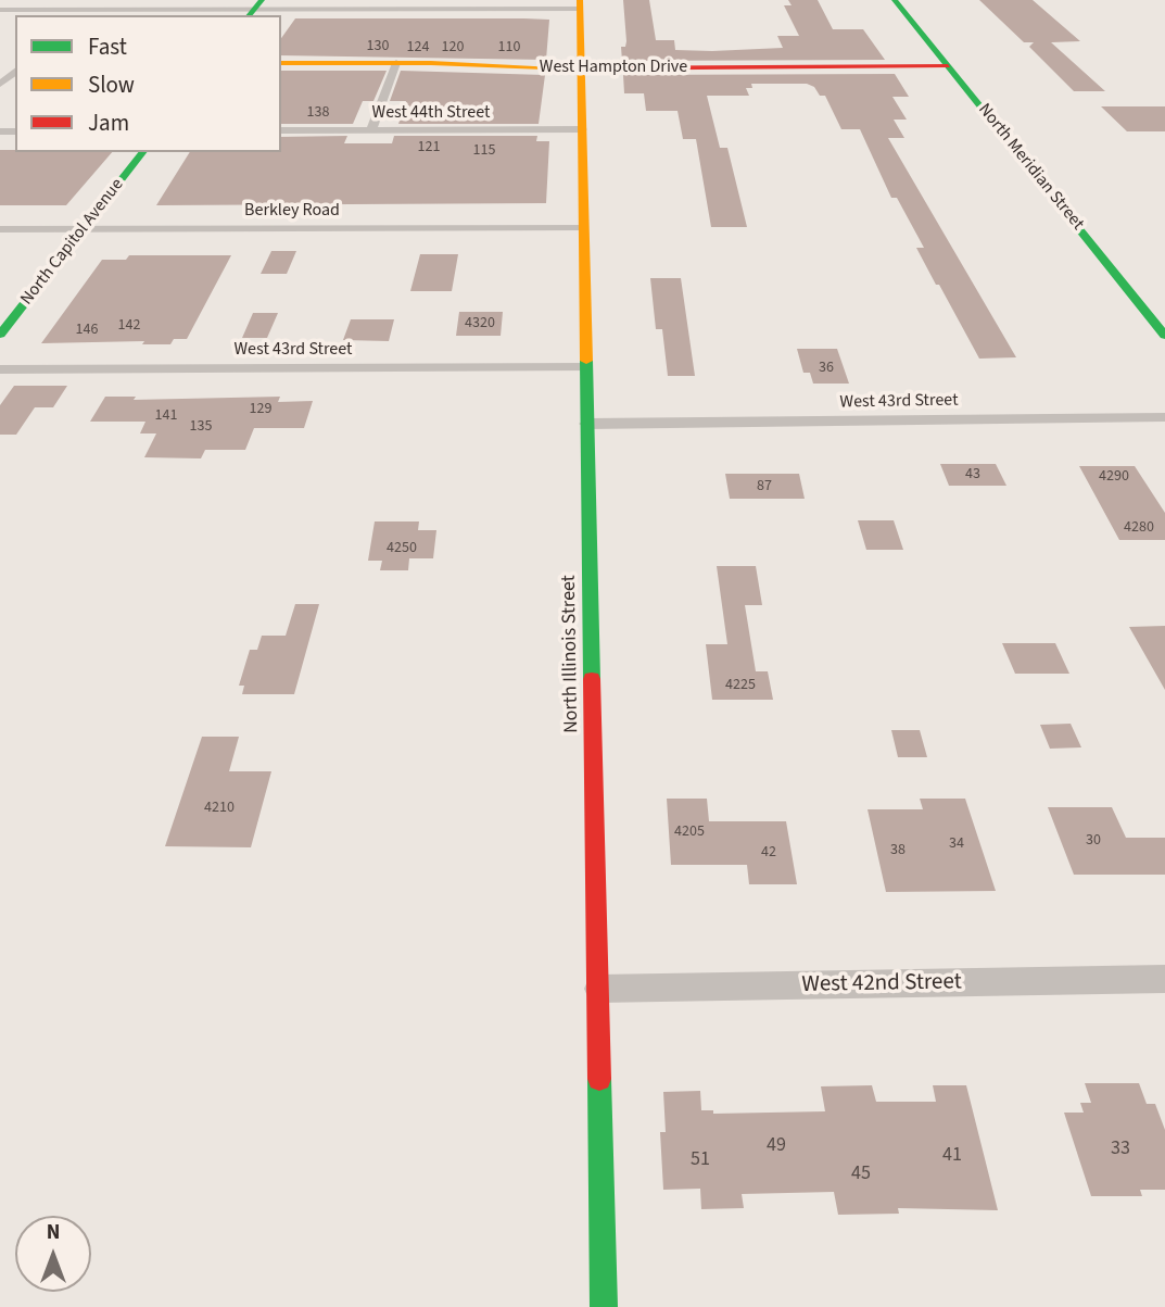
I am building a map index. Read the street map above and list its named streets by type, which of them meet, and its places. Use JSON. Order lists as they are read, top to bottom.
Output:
{
  "streets": {
    "street": [
      "West Hampton Drive",
      "West 44th Street",
      "North Meridian Street",
      "Berkley Road",
      "North Capitol Avenue",
      "West 43rd Street",
      "North Illinois Street",
      "West 42nd Street"
    ]
  },
  "crossings": [
    ["West Hampton Drive", "North Meridian Street"],
    ["West Hampton Drive", "North Illinois Street"],
    ["West 44th Street", "North Illinois Street"],
    ["Berkley Road", "North Capitol Avenue"],
    ["Berkley Road", "North Illinois Street"],
    ["West 43rd Street", "North Illinois Street"],
    ["North Illinois Street", "West 42nd Street"]
  ],
  "house_numbers": [
    "130",
    "124",
    "120",
    "110",
    "138",
    "121",
    "115",
    "4320",
    "142",
    "146",
    "36",
    "129",
    "141",
    "135",
    "43",
    "4290",
    "87",
    "4280",
    "4250",
    "4225",
    "4210",
    "4205",
    "30",
    "34",
    "38",
    "42",
    "49",
    "33",
    "41",
    "51",
    "45"
  ],
  "legend": ["Fast", "Slow", "Jam"],
  "north": "top"
}
